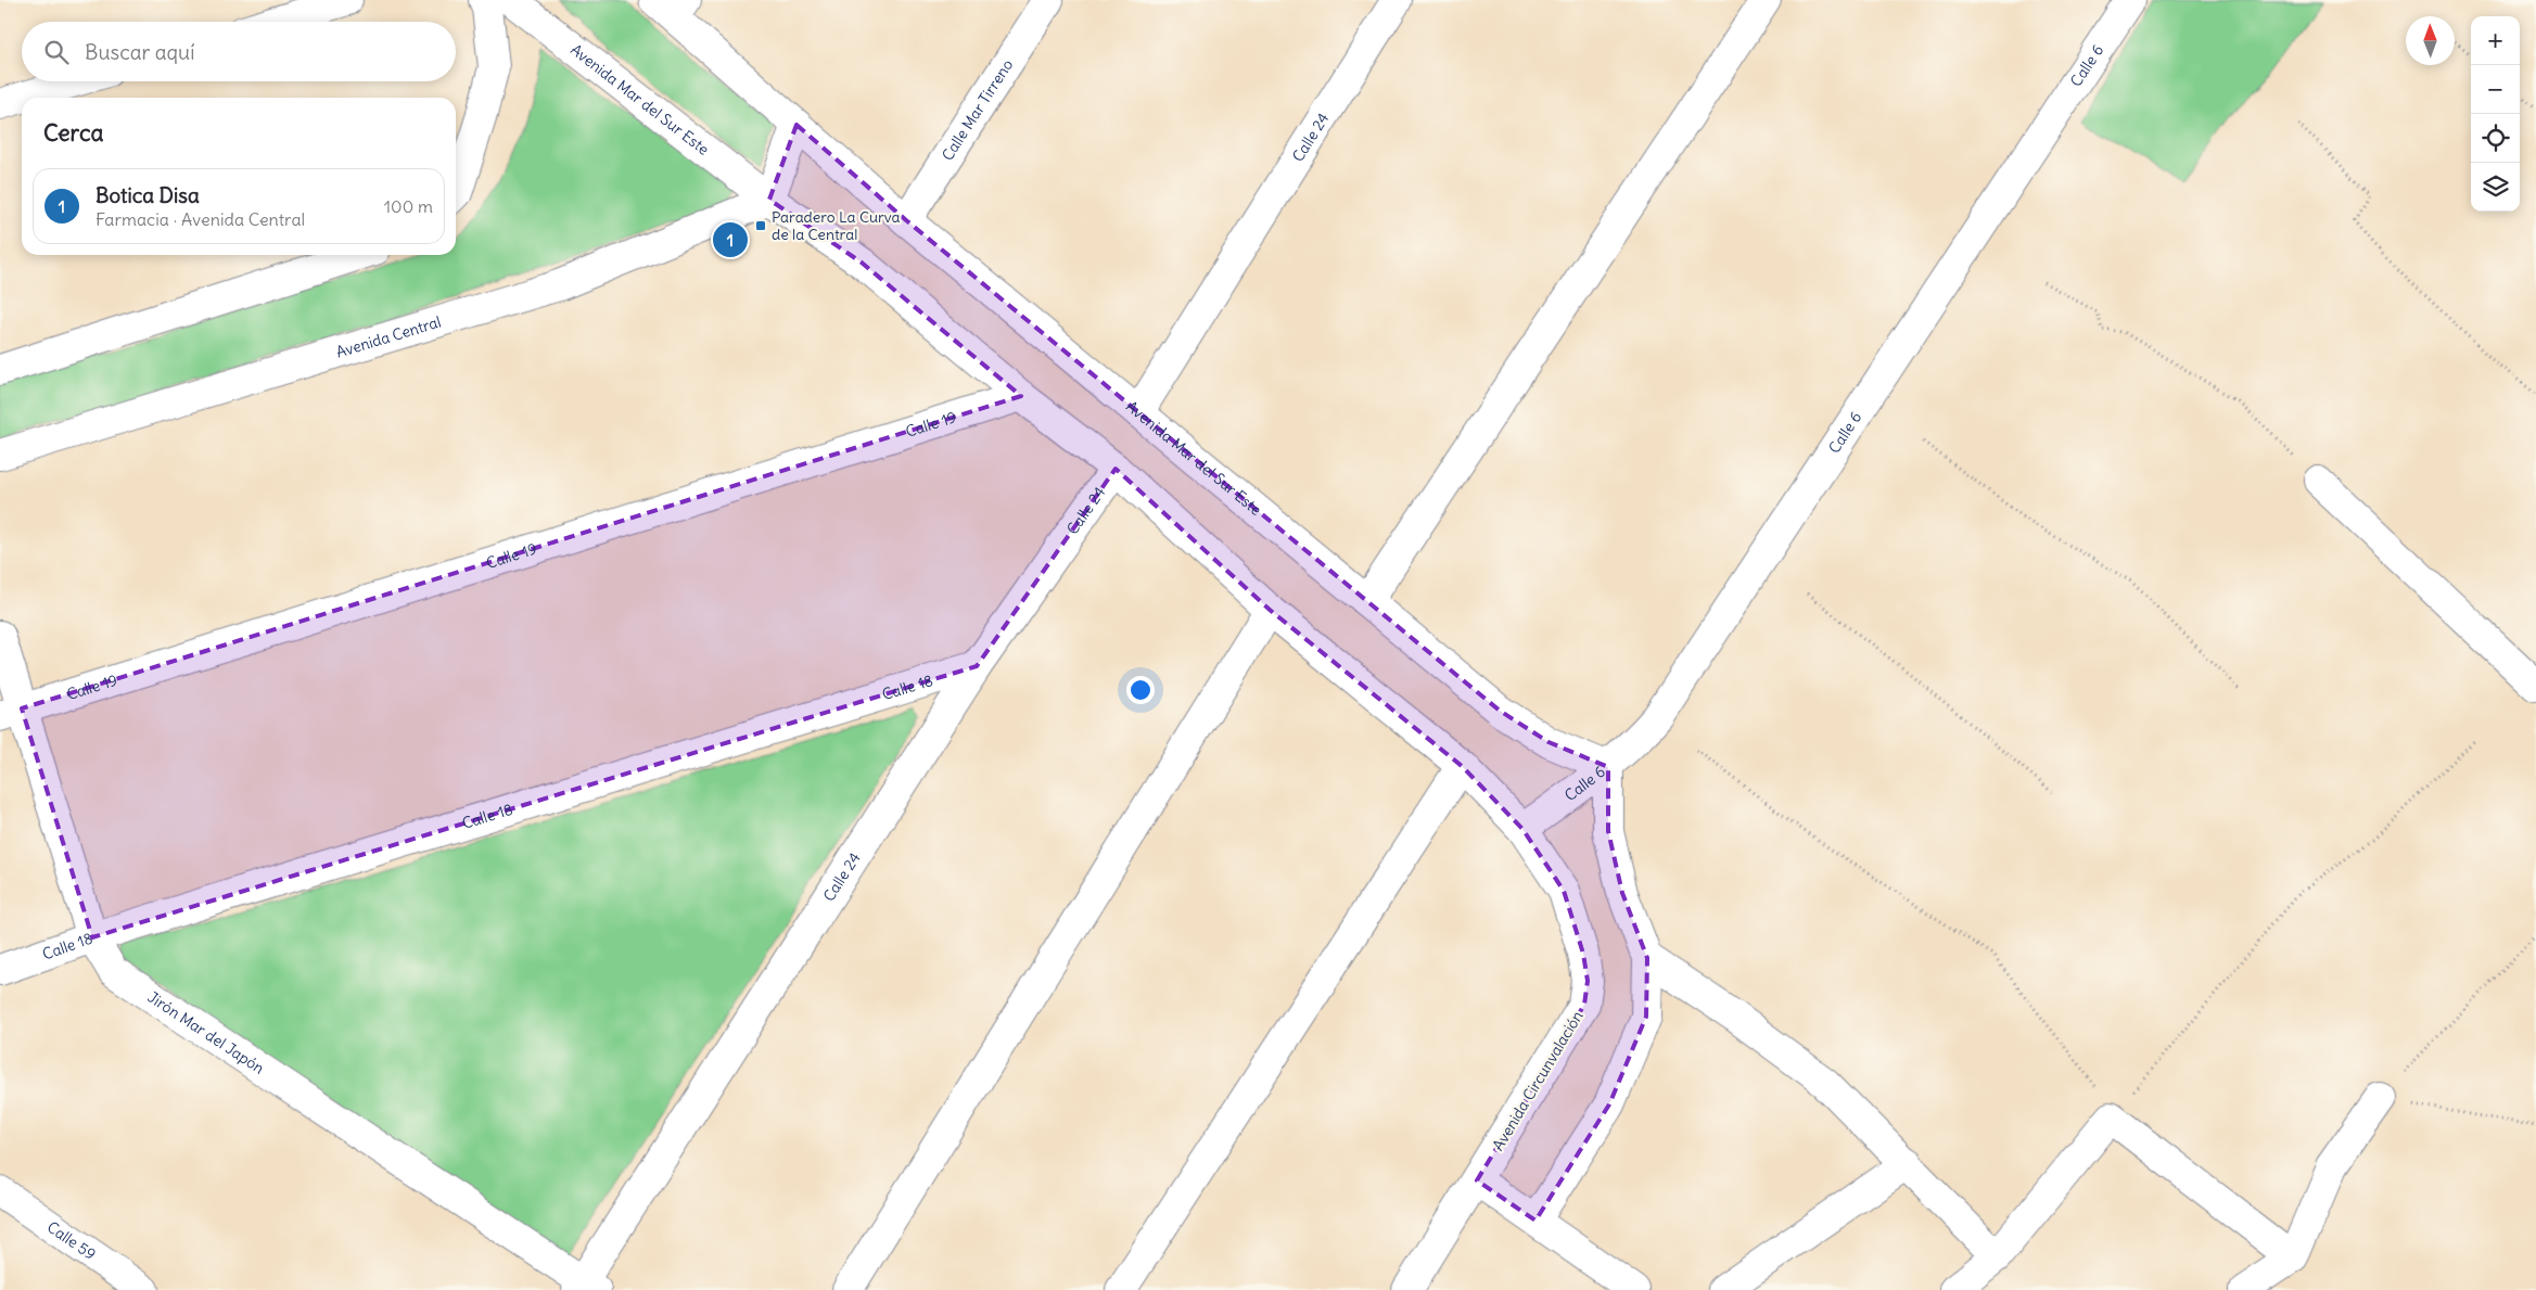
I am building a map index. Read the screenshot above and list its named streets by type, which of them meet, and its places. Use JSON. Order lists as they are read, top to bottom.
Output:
{
  "streets": {
    "street": [
      "Calle 6",
      "Avenida Mar del Sur Este",
      "Calle Mar Tirreno",
      "Calle 24",
      "Avenida Central",
      "Calle 19",
      "Calle 18",
      "Jirón Mar del Japón",
      "Avenida Circunvalación",
      "Calle 59"
    ]
  },
  "crossings": [
    ["Calle 6", "Avenida Mar del Sur Este"],
    ["Calle 6", "Avenida Circunvalación"],
    ["Avenida Mar del Sur Este", "Calle Mar Tirreno"],
    ["Avenida Mar del Sur Este", "Calle 24"],
    ["Avenida Mar del Sur Este", "Avenida Central"],
    ["Avenida Mar del Sur Este", "Calle 19"],
    ["Avenida Mar del Sur Este", "Avenida Circunvalación"],
    ["Calle 24", "Calle 18"],
    ["Calle 24", "Jirón Mar del Japón"],
    ["Calle 19", "Jirón Mar del Japón"],
    ["Calle 18", "Jirón Mar del Japón"]
  ],
  "places": {
    "transit": ["Paradero La Curva de la Central"]
  },
  "north": "top",
  "page": {
    "map_buttons": ["+", "−"],
    "search": "Buscar aquí",
    "heading": "Cerca",
    "list": [
      {
        "mark": "1",
        "name": "Botica Disa",
        "note": "Farmacia · Avenida Central",
        "value": "100 m"
      }
    ],
    "pins": "1"
  }
}
